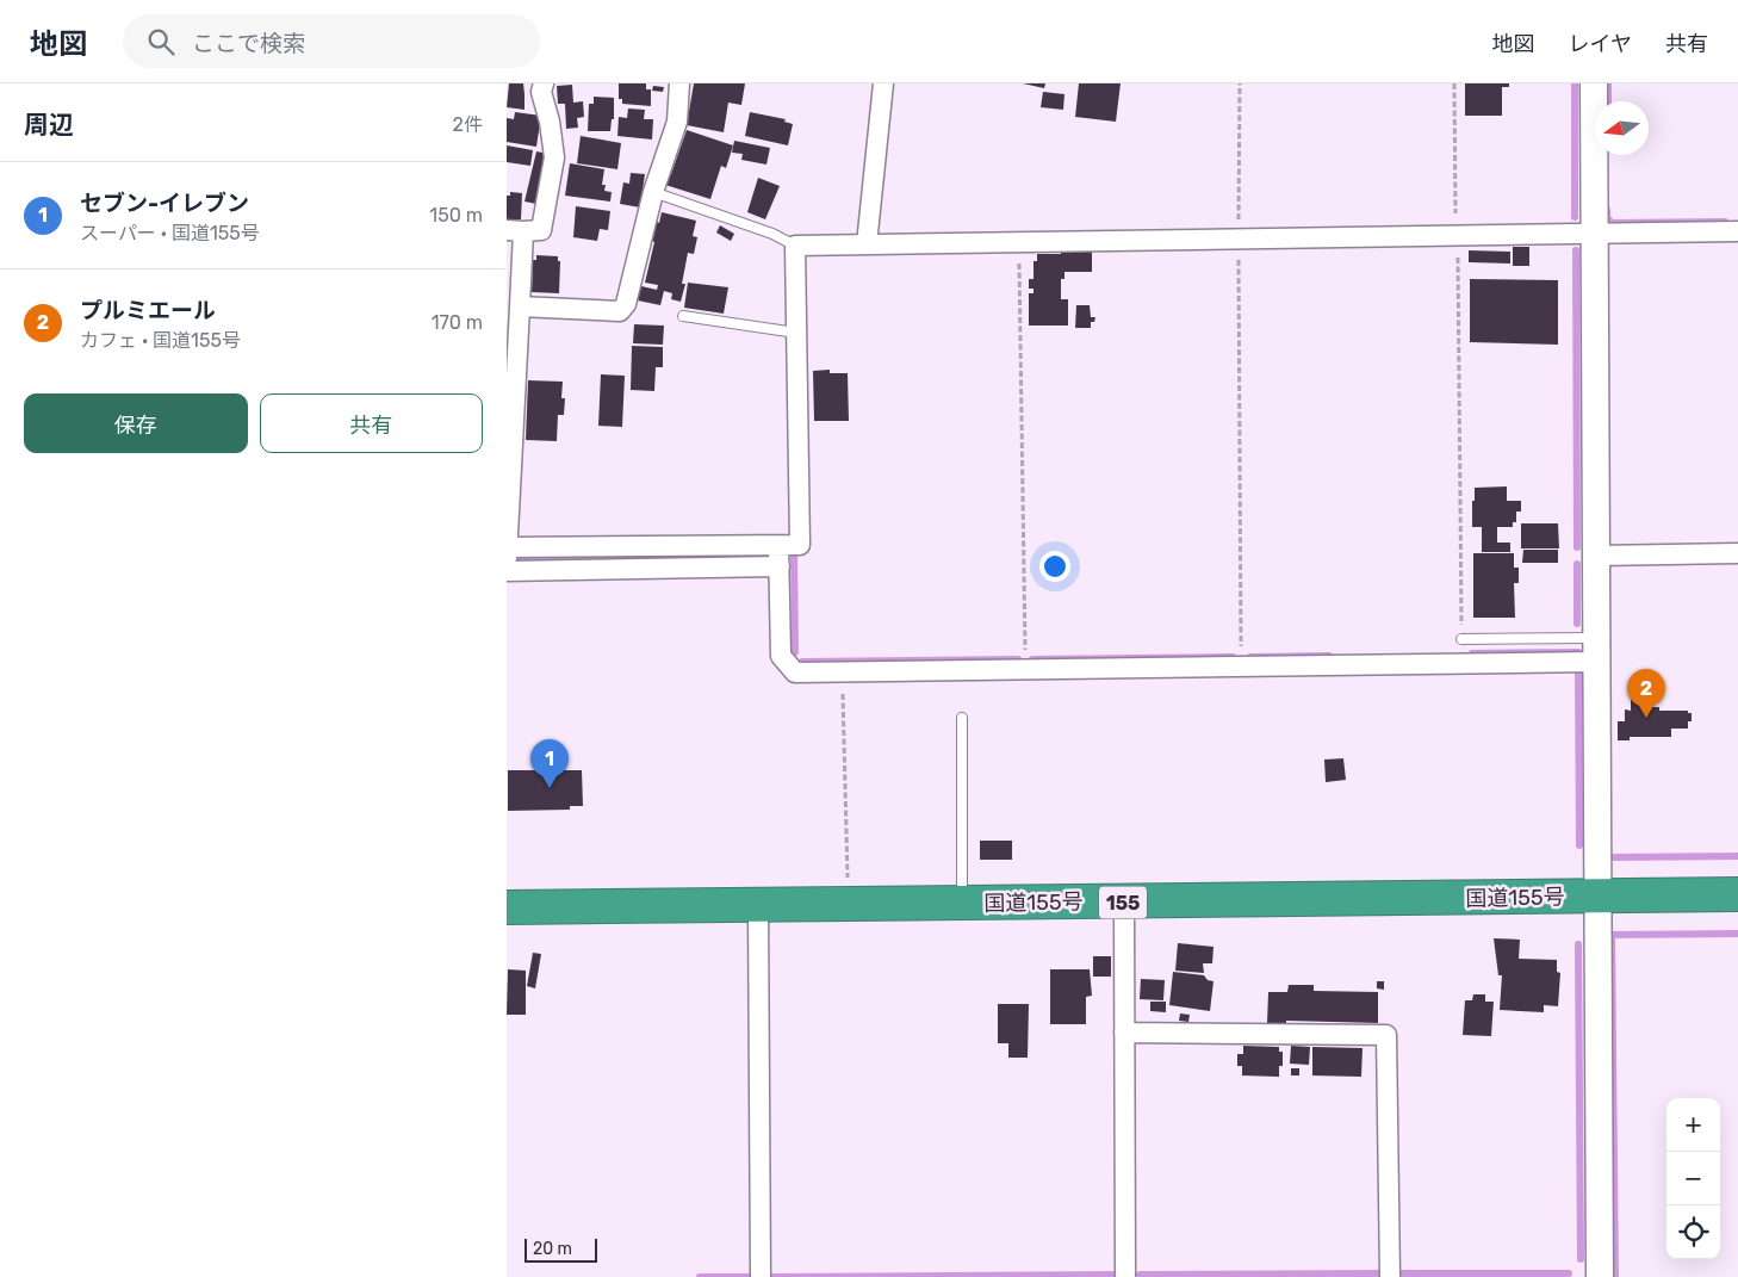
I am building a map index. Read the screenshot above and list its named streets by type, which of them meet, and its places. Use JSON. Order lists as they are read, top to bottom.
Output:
{
  "streets": {
    "highway": ["国道155号", "155"]
  },
  "scale_bar": "20 m",
  "north": "left",
  "page": {
    "header": "地図",
    "search": "ここで検索",
    "nav": ["地図", "レイヤ", "共有"],
    "heading": ["周辺", "2件"],
    "list": [
      {
        "mark": "1",
        "name": "セブン-イレブン",
        "note": "スーパー · 国道155号",
        "value": "150 m"
      },
      {
        "mark": "2",
        "name": "プルミエール",
        "note": "カフェ · 国道155号",
        "value": "170 m"
      }
    ],
    "buttons": ["保存", "共有"],
    "pins": ["2", "1"],
    "map_buttons": ["+", "−"],
    "scale": "20 m"
  }
}
